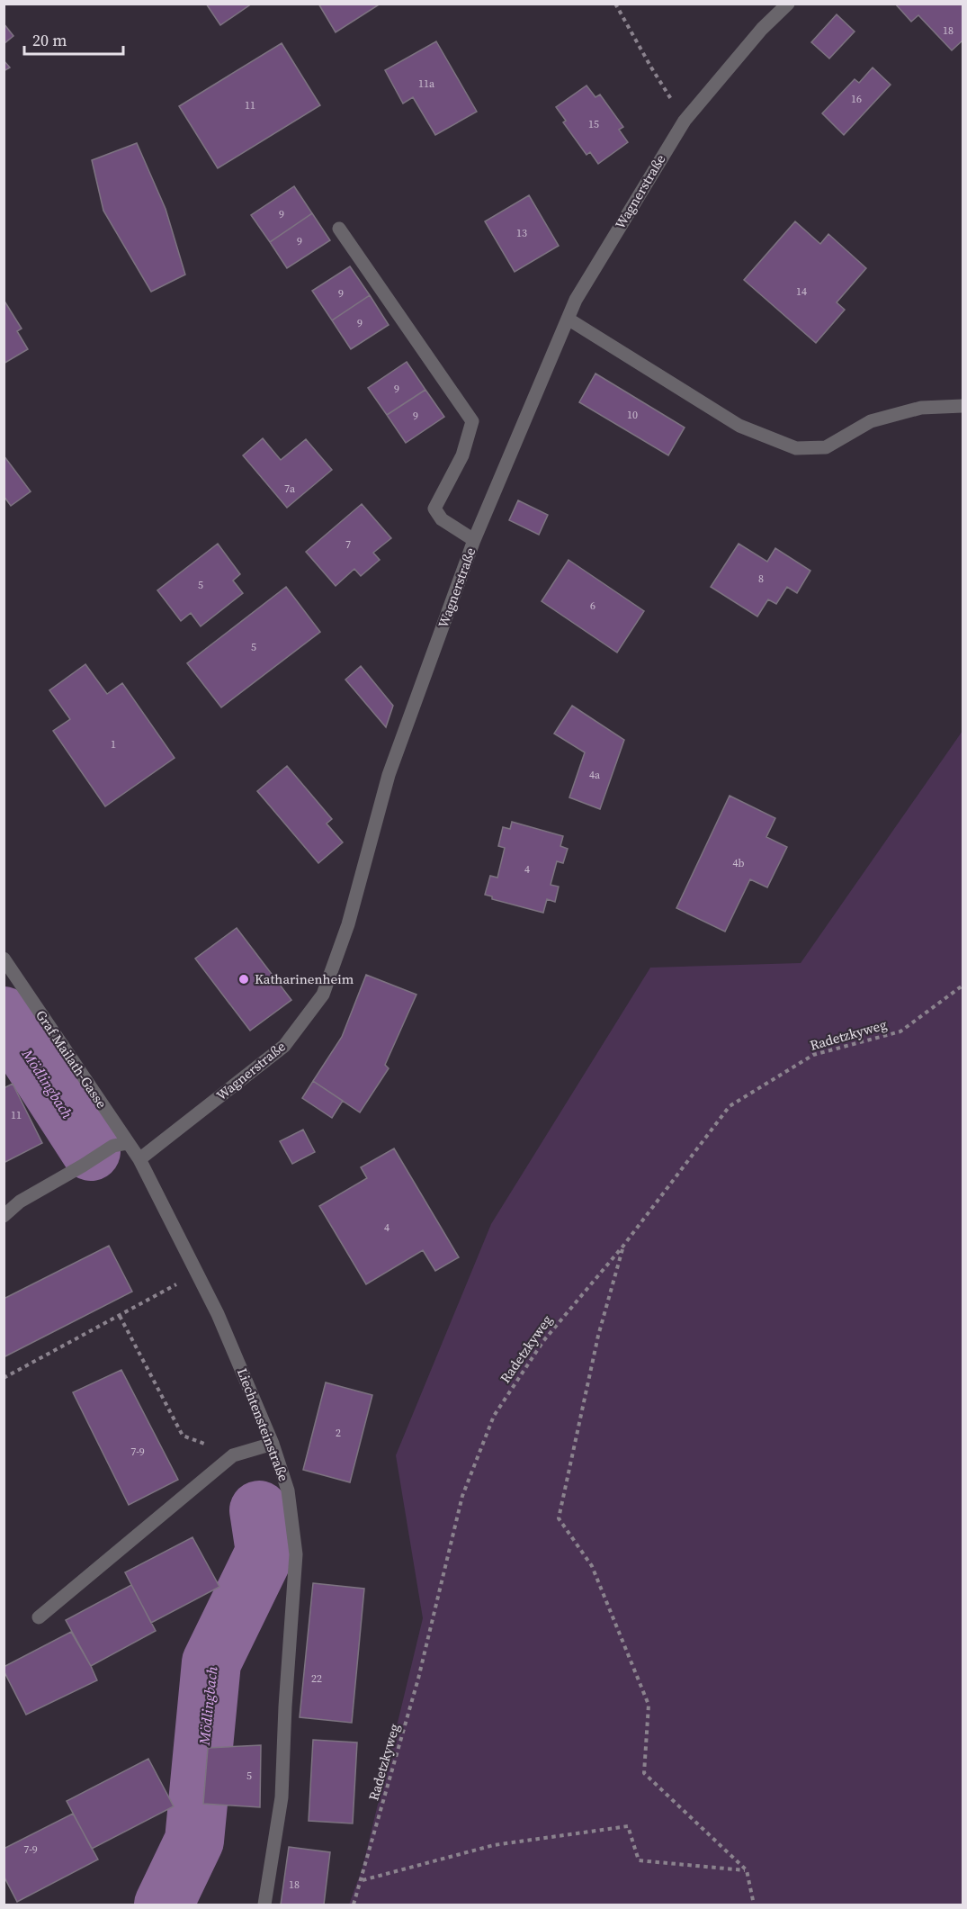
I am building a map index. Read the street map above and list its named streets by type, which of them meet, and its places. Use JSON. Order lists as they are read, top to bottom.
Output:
{
  "streets": {
    "street": ["Wagnerstraße", "Graf Mailath-Gasse", "Liechtensteinstraße"],
    "path": ["Radetzkyweg"]
  },
  "crossings": [
    ["Wagnerstraße", "Graf Mailath-Gasse"],
    ["Wagnerstraße", "Liechtensteinstraße"],
    ["Graf Mailath-Gasse", "Liechtensteinstraße"]
  ],
  "water": ["Mödlingbach"],
  "places": ["Katharinenheim"],
  "house_numbers": [
    "18",
    "11a",
    "16",
    "11",
    "15",
    "9",
    "13",
    "9",
    "14",
    "9",
    "9",
    "9",
    "10",
    "9",
    "7a",
    "7",
    "8",
    "5",
    "6",
    "5",
    "1",
    "4a",
    "4b",
    "4",
    "11",
    "4",
    "2",
    "7-9",
    "22",
    "5",
    "7-9",
    "18"
  ],
  "scale_bar": "20 m"
}
